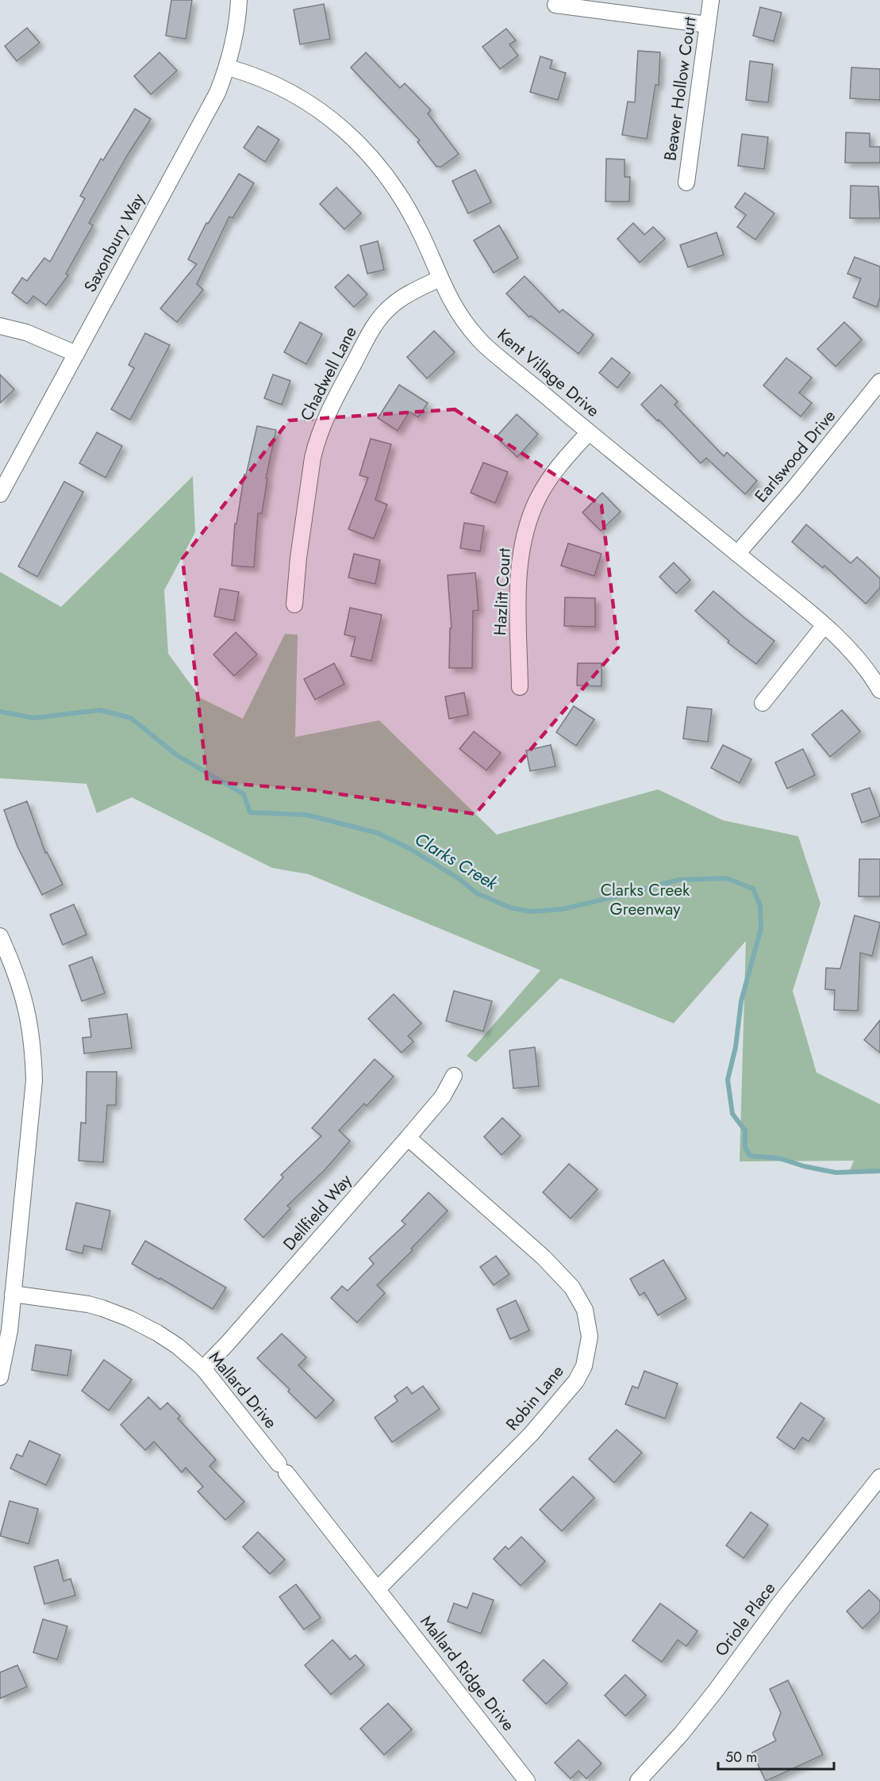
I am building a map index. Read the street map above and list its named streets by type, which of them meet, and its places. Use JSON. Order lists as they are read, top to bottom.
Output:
{
  "streets": {
    "street": [
      "Beaver Hollow Court",
      "Saxonbury Way",
      "Kent Village Drive",
      "Chadwell Lane",
      "Earlswood Drive",
      "Hazlitt Court",
      "Dellfield Way",
      "Mallard Drive",
      "Robin Lane",
      "Oriole Place",
      "Mallard Ridge Drive"
    ]
  },
  "crossings": [
    ["Saxonbury Way", "Kent Village Drive"],
    ["Kent Village Drive", "Chadwell Lane"],
    ["Kent Village Drive", "Earlswood Drive"],
    ["Kent Village Drive", "Hazlitt Court"],
    ["Dellfield Way", "Mallard Drive"],
    ["Dellfield Way", "Robin Lane"],
    ["Mallard Drive", "Robin Lane"],
    ["Mallard Drive", "Mallard Ridge Drive"],
    ["Robin Lane", "Mallard Ridge Drive"]
  ],
  "water": ["Clarks Creek"],
  "parks": ["Clarks Creek Greenway"],
  "scale_bar": "50 m"
}
